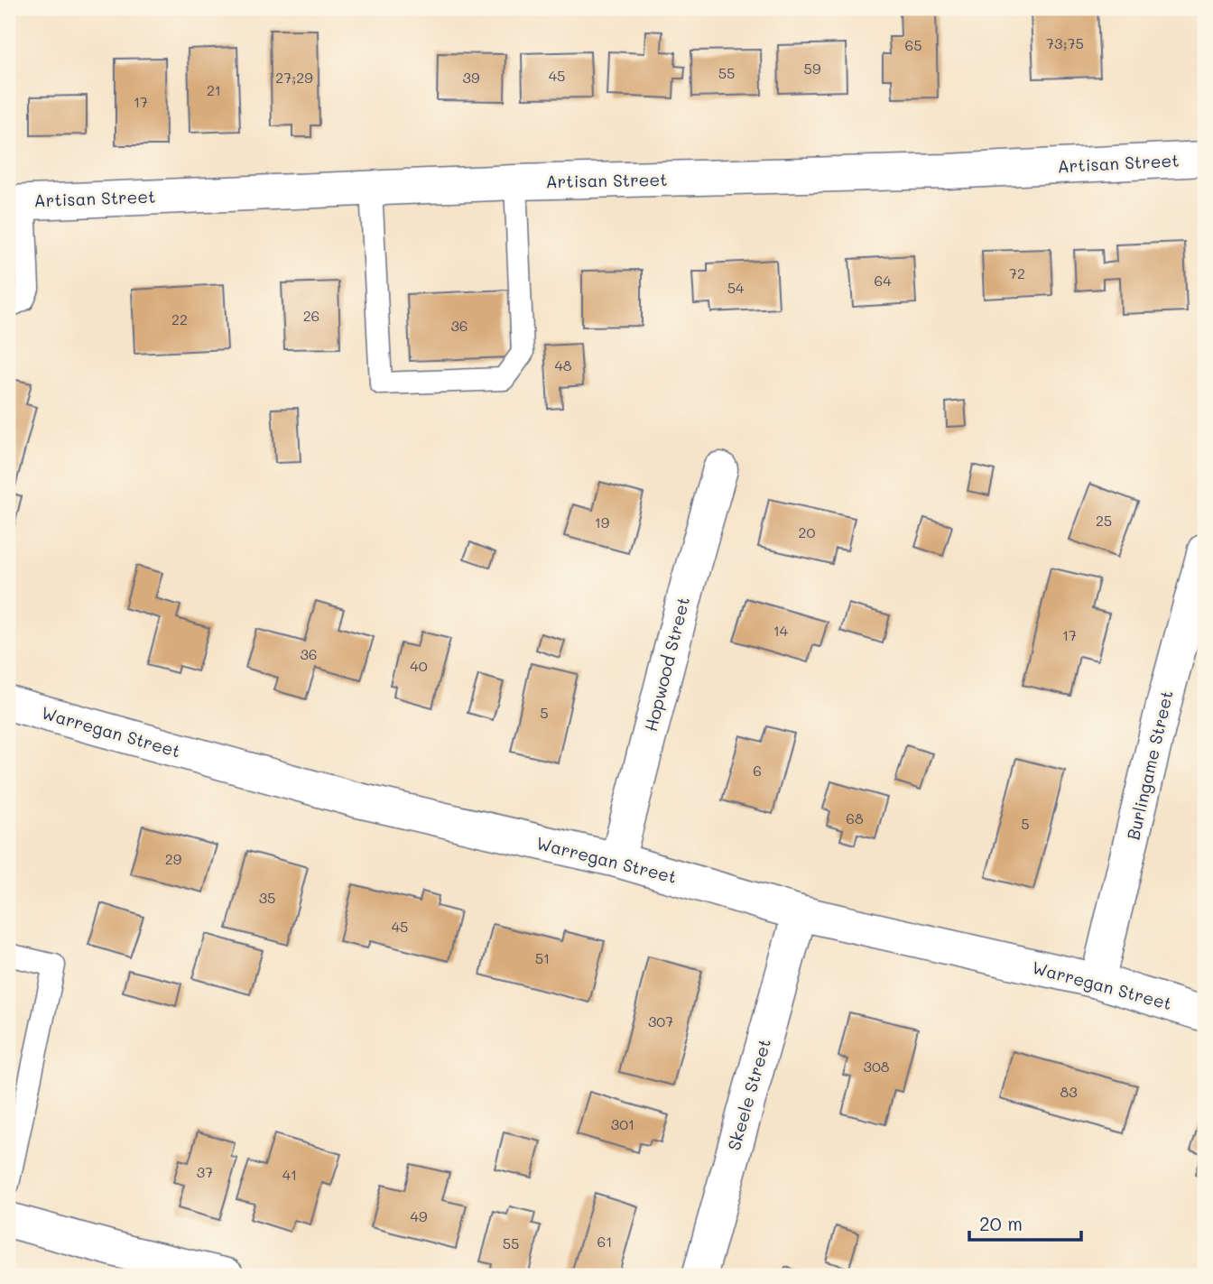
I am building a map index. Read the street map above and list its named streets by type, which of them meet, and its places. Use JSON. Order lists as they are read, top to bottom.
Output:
{
  "streets": {
    "street": [
      "Artisan Street",
      "Hopwood Street",
      "Warregan Street",
      "Burlingame Street",
      "Skeele Street"
    ]
  },
  "crossings": [
    ["Hopwood Street", "Warregan Street"],
    ["Warregan Street", "Burlingame Street"],
    ["Warregan Street", "Skeele Street"]
  ],
  "house_numbers": [
    "73;75",
    "65",
    "59",
    "55",
    "45",
    "27;29",
    "39",
    "21",
    "17",
    "72",
    "64",
    "54",
    "26",
    "22",
    "36",
    "48",
    "25",
    "19",
    "20",
    "14",
    "17",
    "36",
    "40",
    "5",
    "6",
    "68",
    "5",
    "29",
    "35",
    "45",
    "51",
    "307",
    "308",
    "83",
    "301",
    "37",
    "41",
    "49",
    "61",
    "55"
  ],
  "scale_bar": "20 m"
}
